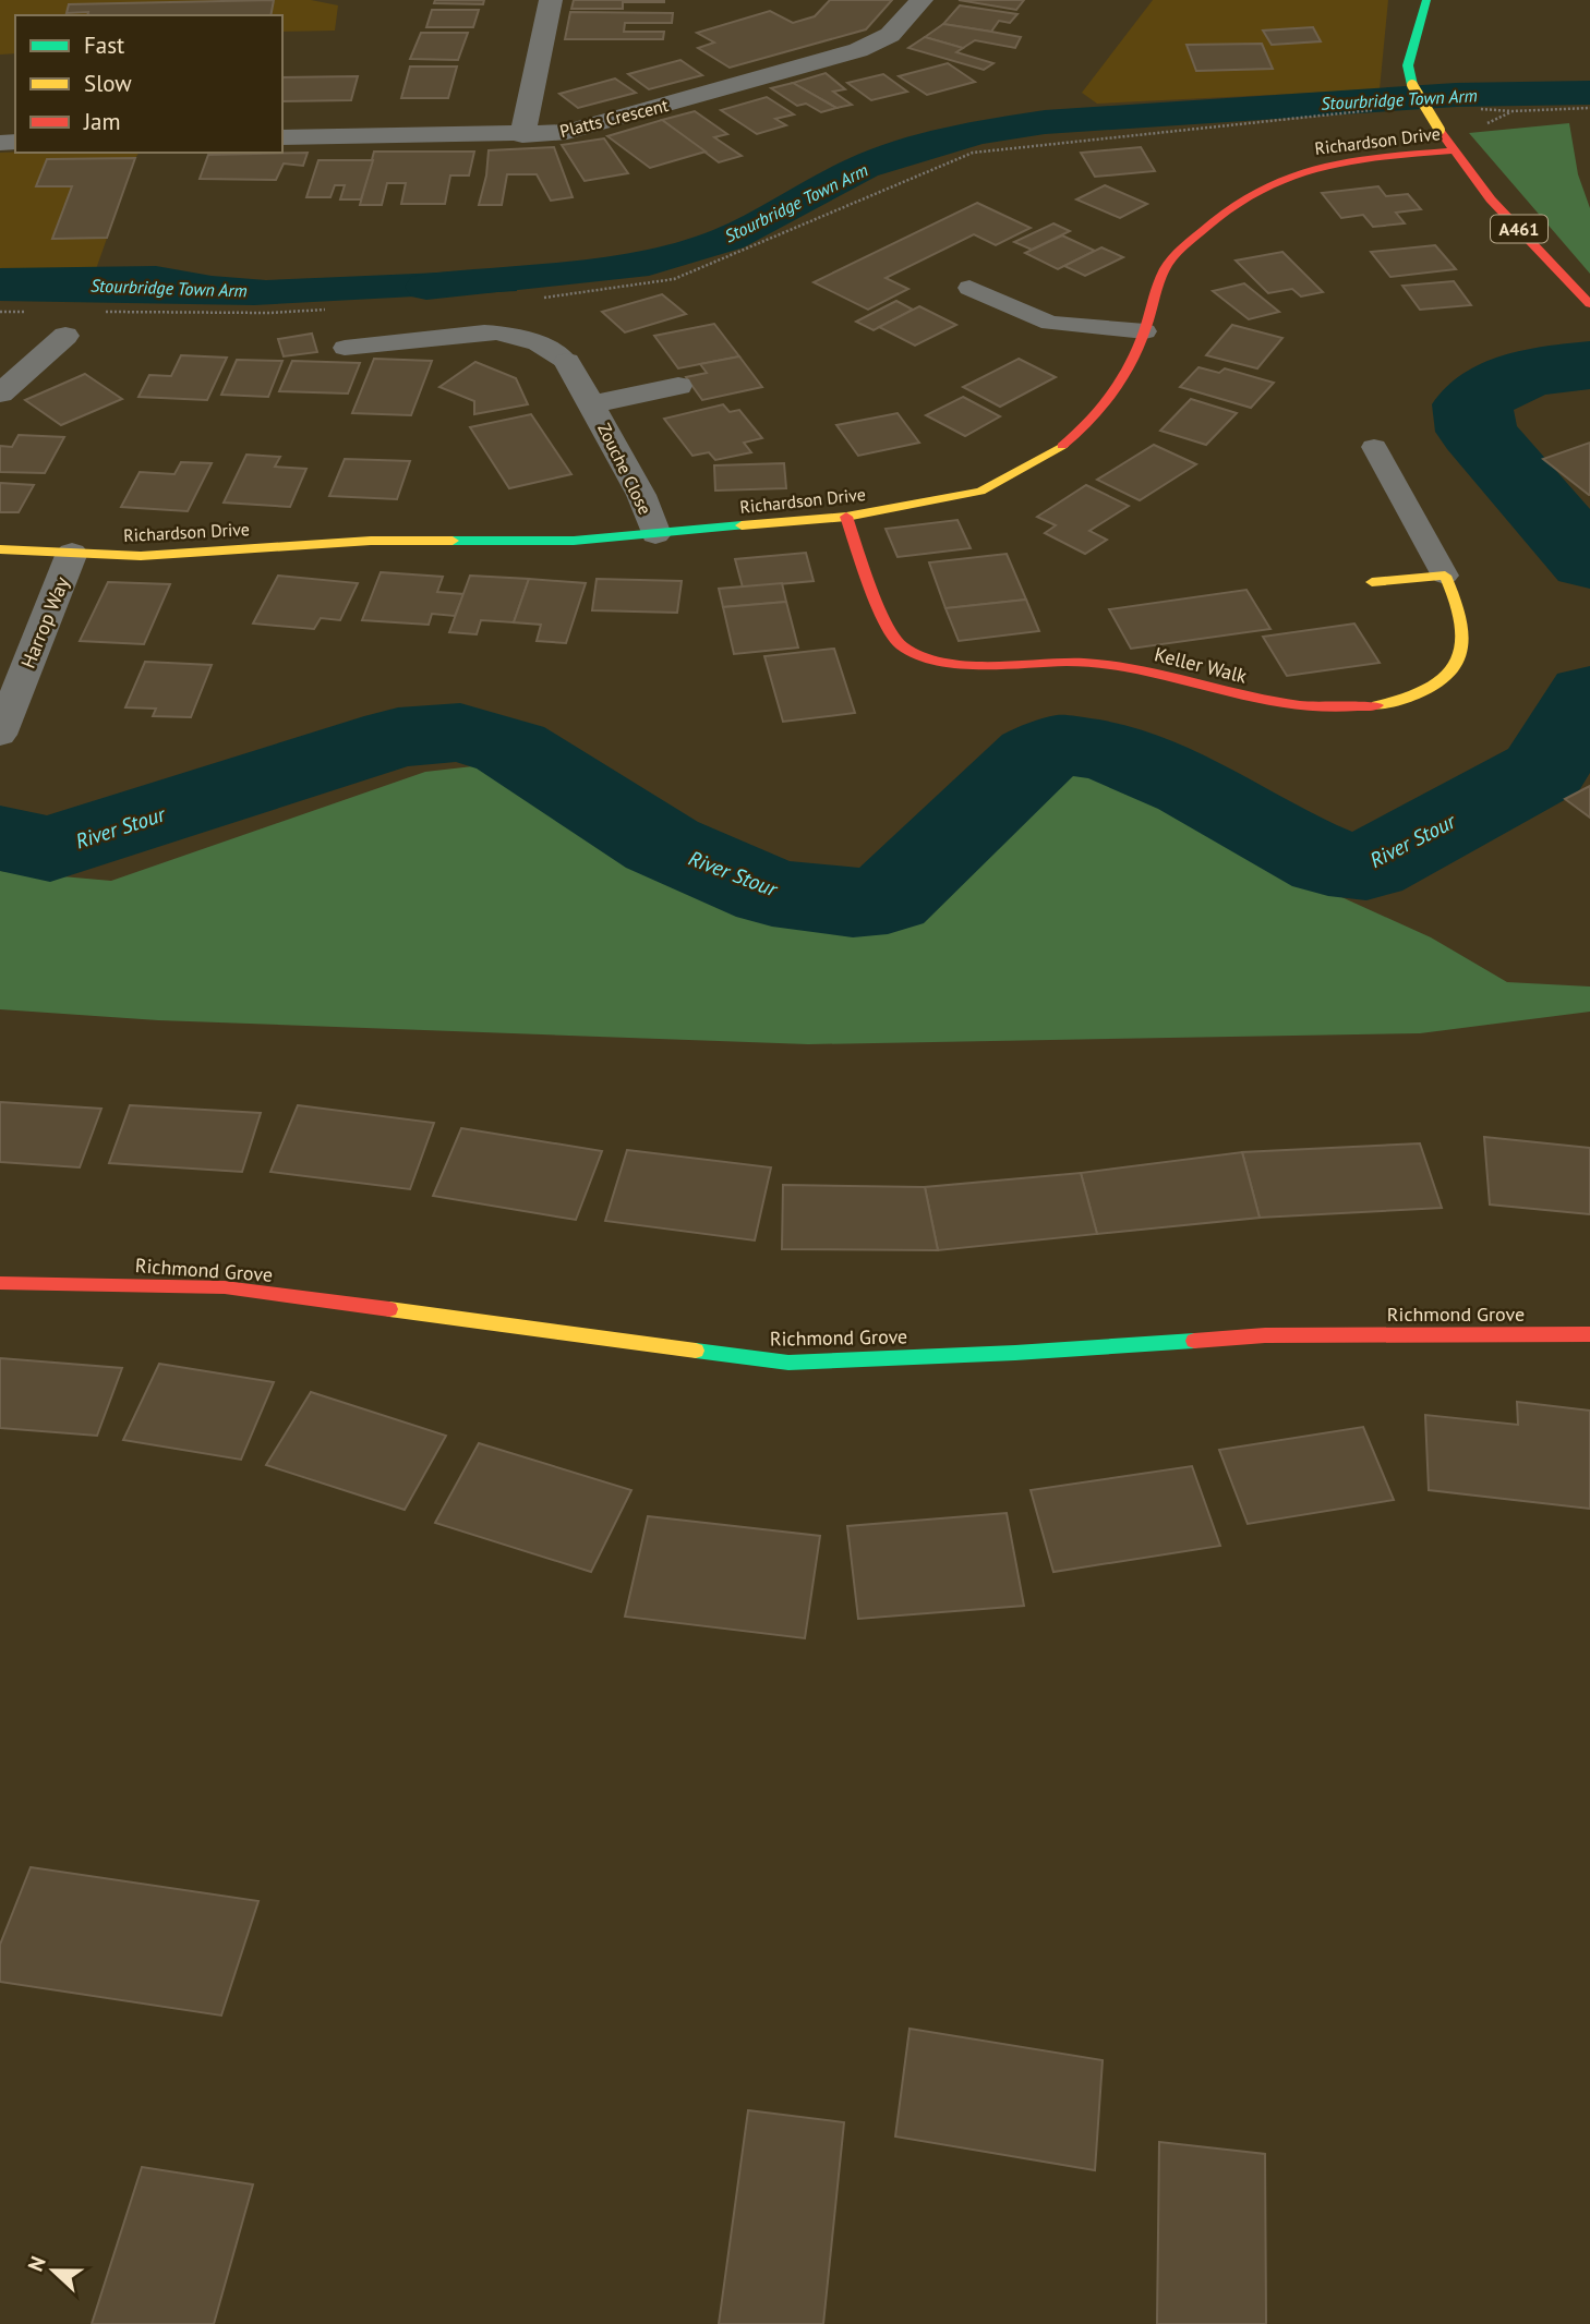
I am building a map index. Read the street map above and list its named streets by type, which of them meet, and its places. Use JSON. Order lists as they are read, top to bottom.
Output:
{
  "streets": {
    "street": [
      "Platts Crescent",
      "Richardson Drive",
      "A461",
      "Zouche Close",
      "Harrop Way",
      "Keller Walk",
      "Richmond Grove"
    ]
  },
  "crossings": [
    ["Richardson Drive", "A461"],
    ["Richardson Drive", "Zouche Close"],
    ["Richardson Drive", "Harrop Way"],
    ["Richardson Drive", "Keller Walk"]
  ],
  "water": ["Stourbridge Town Arm", "River Stour"],
  "legend": ["Fast", "Slow", "Jam"],
  "north": "left"
}
